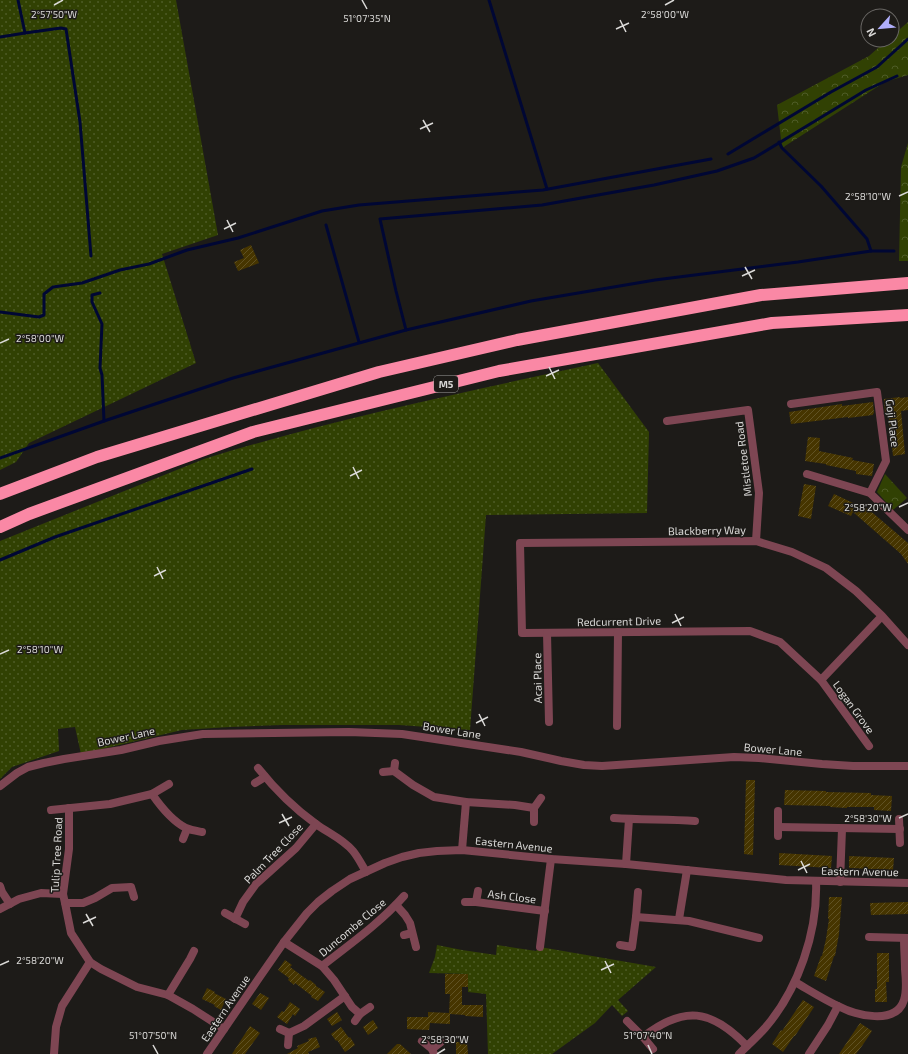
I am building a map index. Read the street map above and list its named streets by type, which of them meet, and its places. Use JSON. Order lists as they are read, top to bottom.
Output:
{
  "streets": {
    "highway": ["M5"],
    "street": [
      "Goji Place",
      "Mistletoe Road",
      "Blackberry Way",
      "Redcurrent Drive",
      "Acai Place",
      "Logan Grove",
      "Bower Lane",
      "Eastern Avenue",
      "Palm Tree Close",
      "Tulip Tree Road",
      "Ash Close",
      "Duncombe Close"
    ]
  },
  "crossings": [
    ["Mistletoe Road", "Blackberry Way"],
    ["Blackberry Way", "Redcurrent Drive"],
    ["Redcurrent Drive", "Acai Place"],
    ["Redcurrent Drive", "Logan Grove"],
    ["Eastern Avenue", "Tulip Tree Road"],
    ["Eastern Avenue", "Ash Close"]
  ],
  "north": "bottom left",
  "coordinates": [
    "2°58'00\"W",
    "2°57'50\"W",
    "51°07'35\"N",
    "2°58'10\"W",
    "2°58'20\"W",
    "2°58'30\"W",
    "51°07'50\"N",
    "51°07'40\"N"
  ]
}
